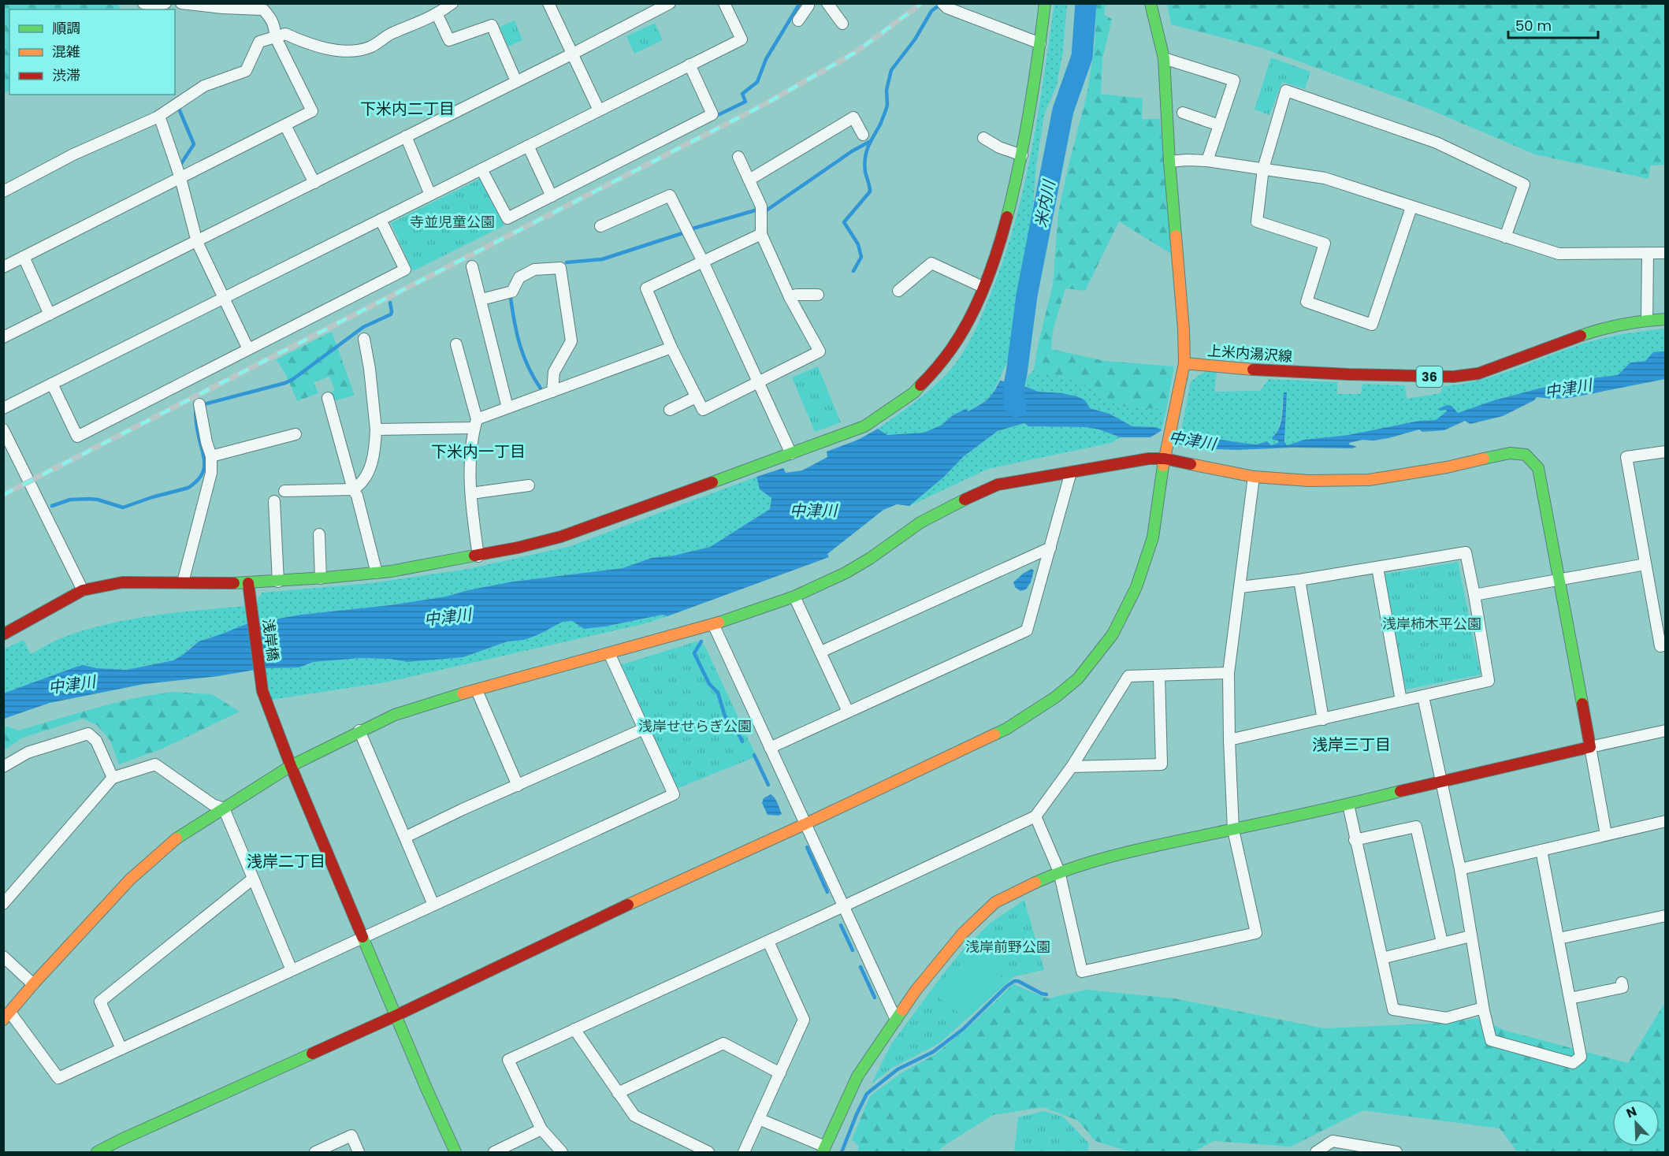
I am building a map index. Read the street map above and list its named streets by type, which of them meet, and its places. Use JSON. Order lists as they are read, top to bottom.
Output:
{
  "streets": {
    "street": ["上米内湯沢線", "36", "浅岸橋"]
  },
  "districts": [
    "下米内二丁目",
    "下米内一丁目",
    "浅岸三丁目",
    "浅岸二丁目"
  ],
  "water": ["米内川", "中津川"],
  "parks": [
    "寺並児童公園",
    "浅岸柿木平公園",
    "浅岸せせらぎ公園",
    "浅岸前野公園"
  ],
  "legend": ["順調", "混雑", "渋滞"],
  "scale_bar": "50 m",
  "north": "top left"
}
